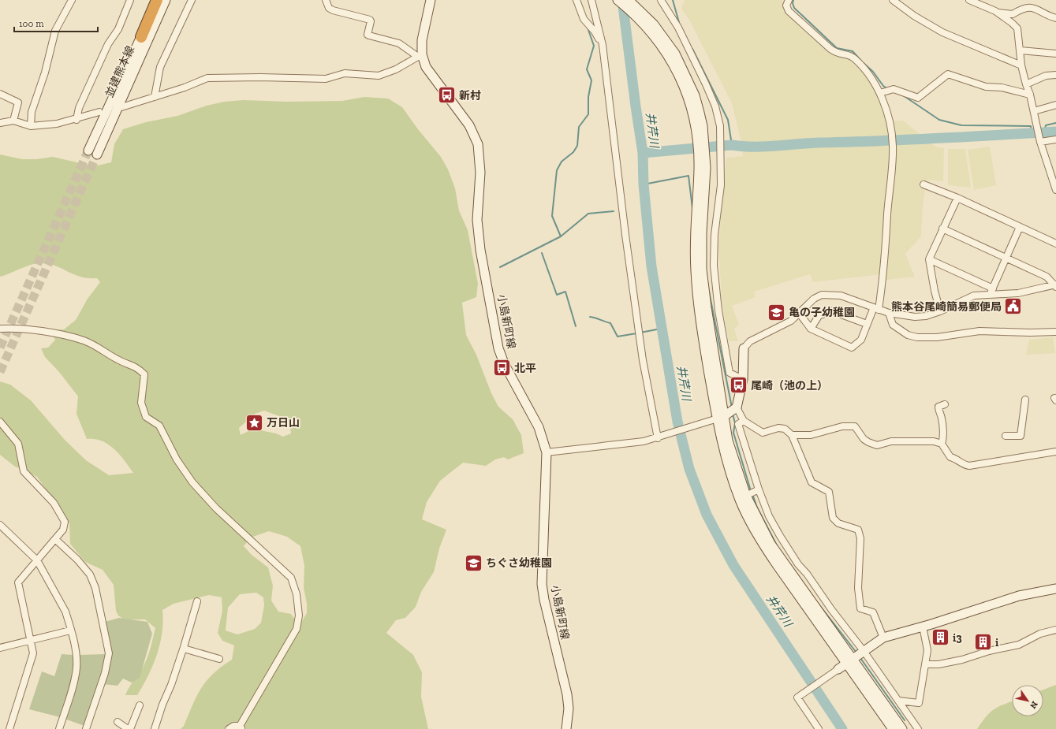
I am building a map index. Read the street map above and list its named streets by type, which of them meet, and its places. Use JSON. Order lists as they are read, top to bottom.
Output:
{
  "streets": {
    "street": ["並建熊本線", "小島新町線"]
  },
  "water": ["井芹川"],
  "places": {
    "bus stop": ["新村", "北平", "尾崎（池の上）"],
    "public building": ["熊本谷尾崎簡易郵便局"],
    "school or university": ["亀の子幼稚園", "ちぐさ幼稚園"],
    "place": ["万日山"],
    "building": ["i3", "i"]
  },
  "scale_bar": "100 m",
  "north": "bottom right"
}
